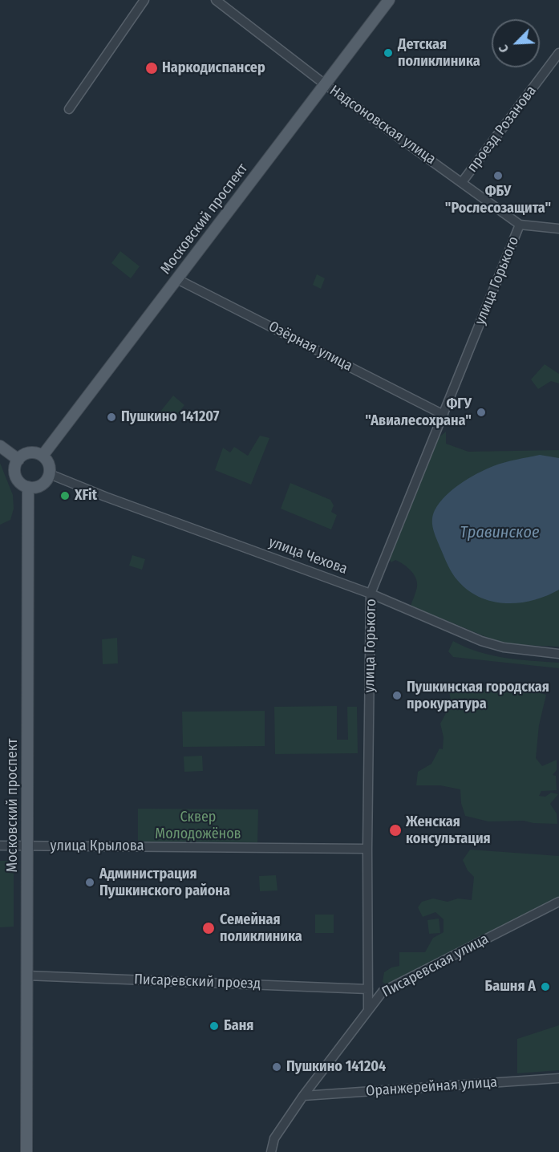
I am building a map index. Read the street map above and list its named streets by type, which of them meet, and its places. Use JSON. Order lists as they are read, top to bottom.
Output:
{
  "streets": {
    "main road": ["Московский проспект"],
    "street": [
      "Надсоновская улица",
      "проезд Розанова",
      "улица Горького",
      "Озёрная улица",
      "улица Чехова",
      "улица Крылова",
      "Писаревская улица",
      "Писаревский проезд",
      "Оранжерейная улица"
    ]
  },
  "crossings": [
    ["Надсоновская улица", "проезд Розанова"],
    ["Надсоновская улица", "Московский проспект"],
    ["Надсоновская улица", "улица Горького"],
    ["Московский проспект", "Озёрная улица"],
    ["Московский проспект", "улица Чехова"],
    ["Московский проспект", "улица Крылова"],
    ["Московский проспект", "Писаревский проезд"],
    ["улица Горького", "Озёрная улица"],
    ["улица Горького", "улица Чехова"],
    ["улица Горького", "улица Крылова"],
    ["улица Горького", "Писаревская улица"],
    ["улица Горького", "Писаревский проезд"],
    ["Писаревская улица", "Оранжерейная улица"]
  ],
  "water": ["Травинское"],
  "parks": ["Сквер Молодожёнов"],
  "places": [
    "Детская поликлиника",
    "Наркодиспансер",
    "ФБУ \"Рослесозащита\"",
    "ФГУ \"Авиалесохрана\"",
    "Пушкино 141207",
    "XFit",
    "Пушкинская городская прокуратура",
    "Женская консультация",
    "Администрация Пушкинского района",
    "Семейная поликлиника",
    "Башня А",
    "Баня",
    "Пушкино 141204"
  ],
  "north": "bottom left"
}
